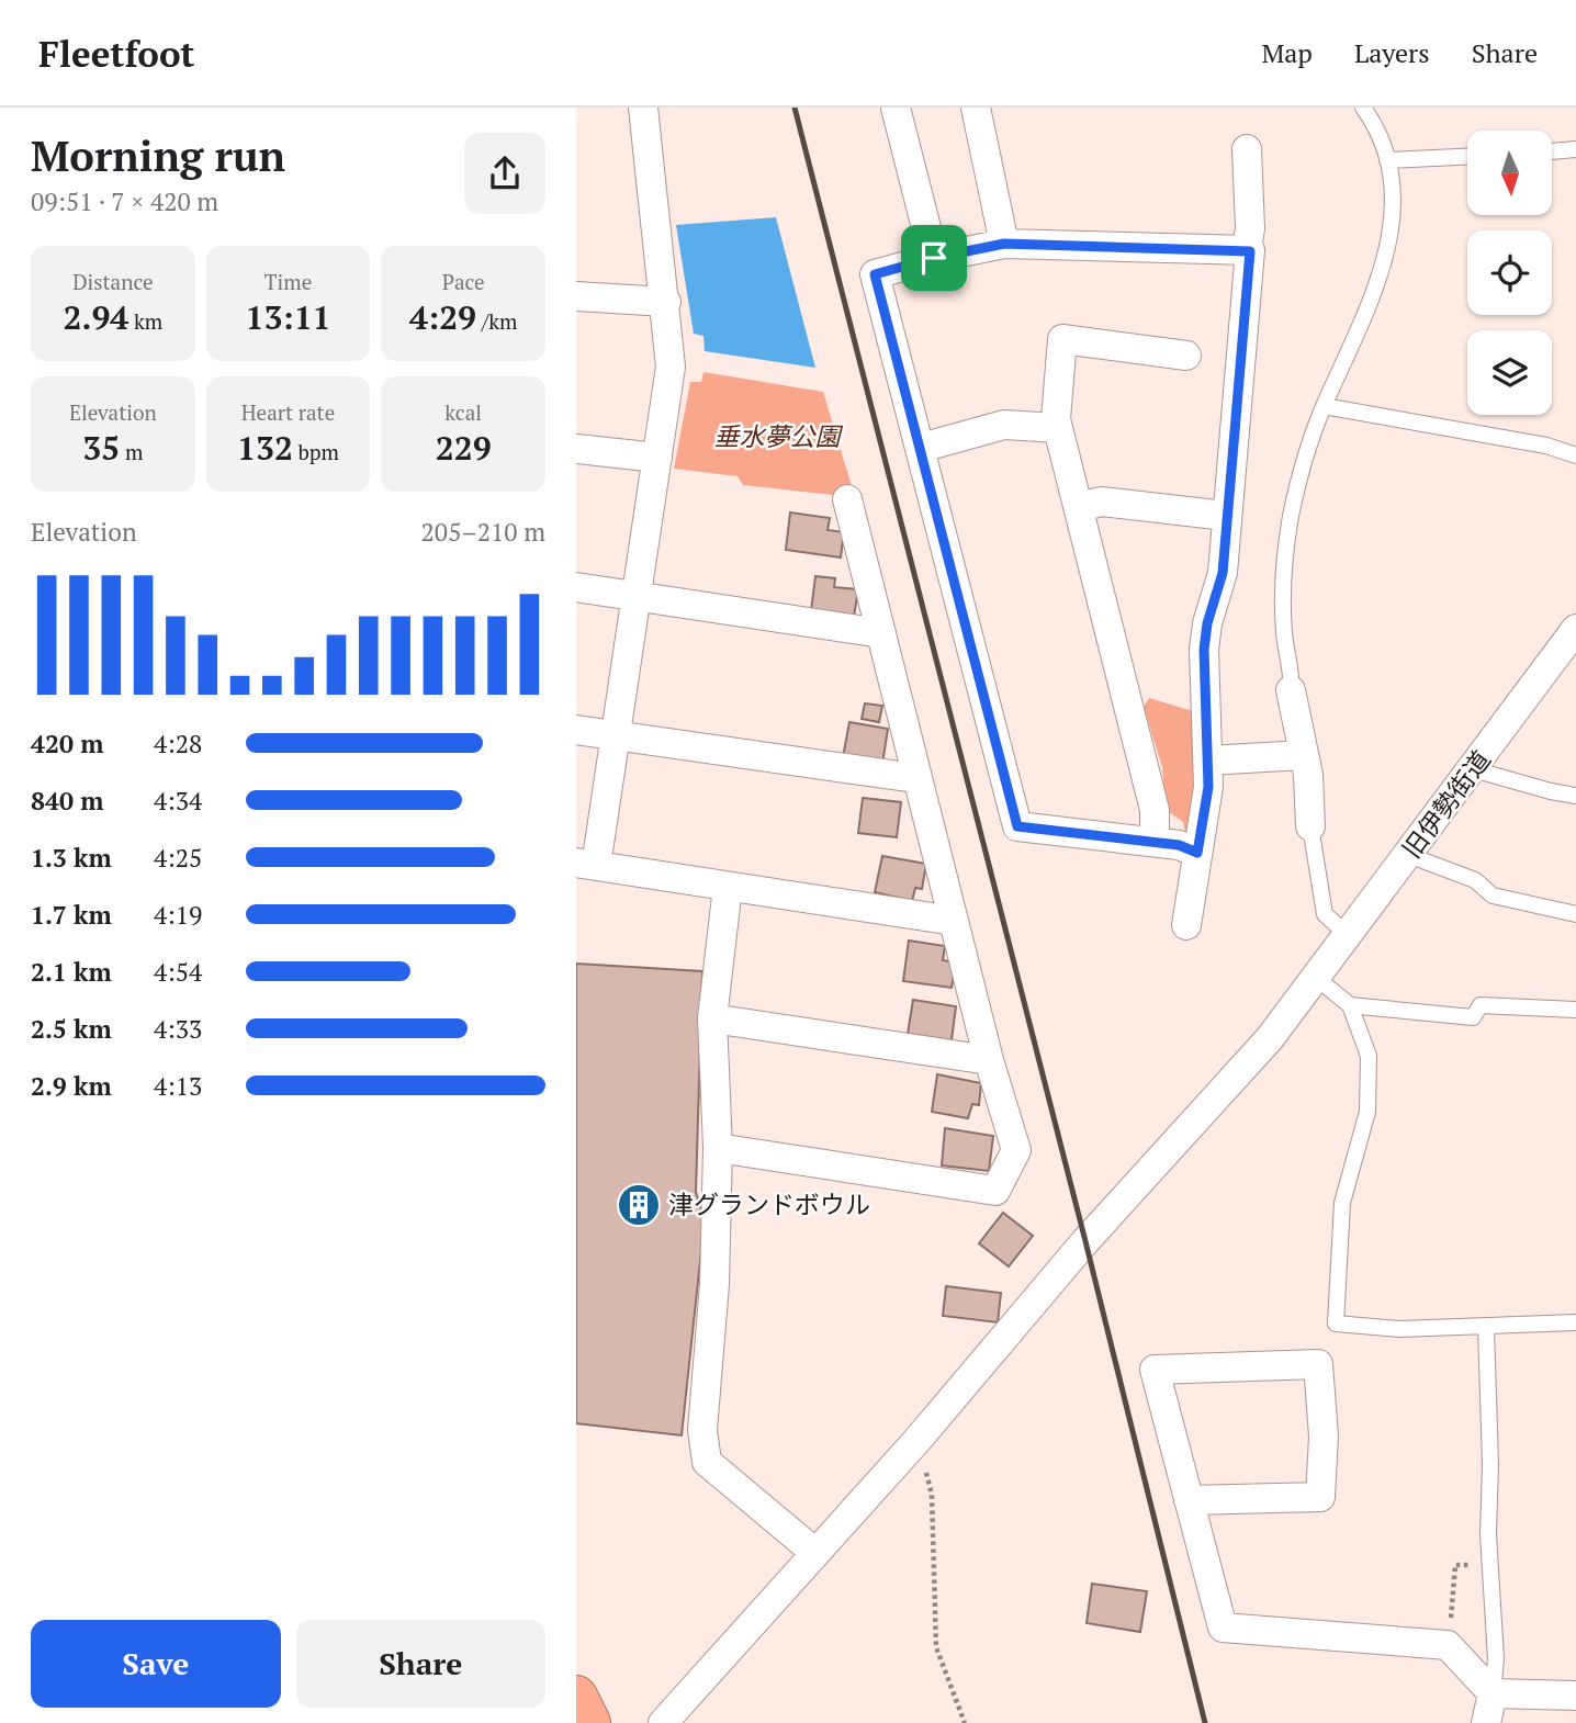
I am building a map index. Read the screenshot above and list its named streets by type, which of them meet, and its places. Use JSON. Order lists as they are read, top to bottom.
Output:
{
  "streets": {
    "street": ["旧伊勢街道"]
  },
  "parks": ["垂水夢公園"],
  "places": {
    "building": ["津グランドボウル"]
  },
  "north": "bottom",
  "page": {
    "header": "Fleetfoot",
    "nav": ["Map", "Layers", "Share"],
    "heading": ["Morning run", "09:51 · 7 × 420 m"],
    "stats": [
      ["Distance", "2.94 km"],
      ["Time", "13:11"],
      ["Pace", "4:29 /km"],
      ["Elevation", "35 m"],
      ["Heart rate", "132 bpm"],
      ["kcal", "229"]
    ],
    "chart": ["Elevation", "205–210 m"],
    "list": [
      {
        "name": "420 m",
        "note": "4:28"
      },
      {
        "name": "840 m",
        "note": "4:34"
      },
      {
        "name": "1.3 km",
        "note": "4:25"
      },
      {
        "name": "1.7 km",
        "note": "4:19"
      },
      {
        "name": "2.1 km",
        "note": "4:54"
      },
      {
        "name": "2.5 km",
        "note": "4:33"
      },
      {
        "name": "2.9 km",
        "note": "4:13"
      }
    ],
    "buttons": ["Save", "Share"]
  }
}
